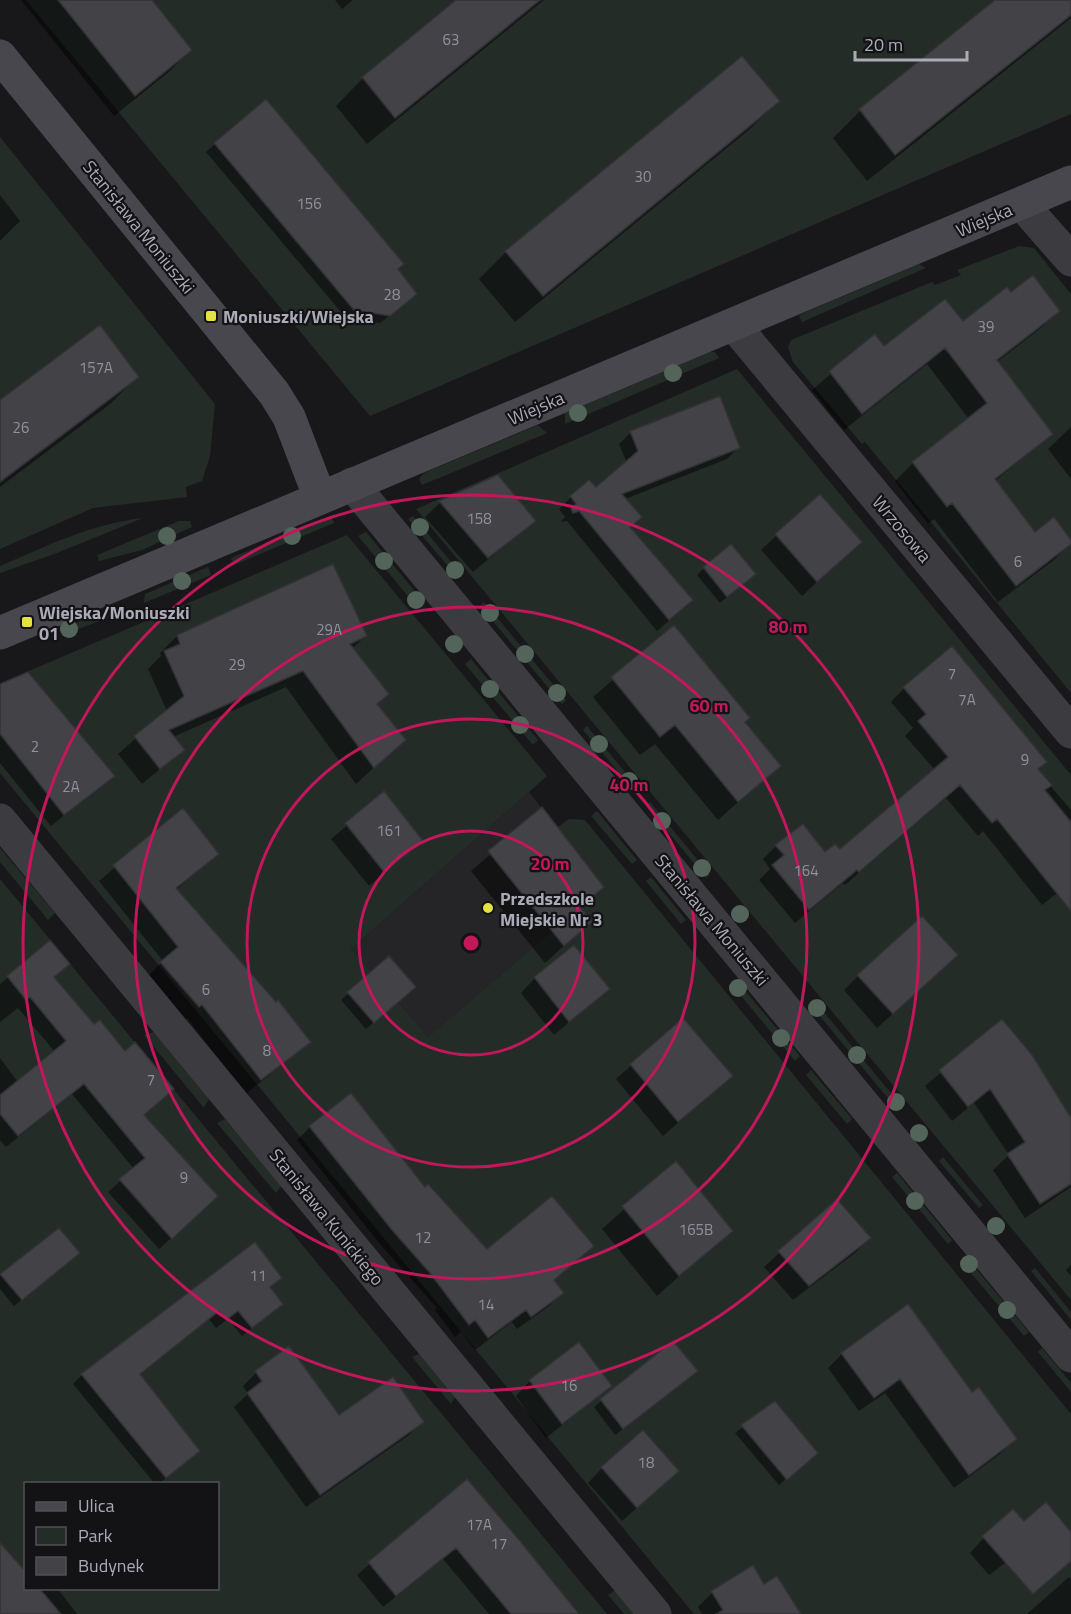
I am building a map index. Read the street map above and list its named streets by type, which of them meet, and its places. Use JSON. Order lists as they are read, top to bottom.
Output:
{
  "streets": {
    "street": [
      "Wiejska",
      "Stanisława Moniuszki",
      "Wrzosowa",
      "Stanisława Kunickiego"
    ]
  },
  "crossings": [
    ["Wiejska", "Stanisława Moniuszki"],
    ["Wiejska", "Wrzosowa"]
  ],
  "places": {
    "transit": ["Moniuszki/Wiejska", "Wiejska/Moniuszki 01"],
    "other": ["Przedszkole Miejskie Nr 3"]
  },
  "house_numbers": [
    "63",
    "30",
    "156",
    "28",
    "39",
    "157A",
    "26",
    "158",
    "6",
    "29A",
    "29",
    "7",
    "7A",
    "2",
    "9",
    "2A",
    "161",
    "164",
    "6",
    "8",
    "7",
    "9",
    "165B",
    "12",
    "11",
    "14",
    "16",
    "18",
    "17A",
    "17"
  ],
  "legend": ["Ulica", "Park", "Budynek"],
  "scale_bar": "20 m",
  "rings": [
    "80 m",
    "60 m",
    "40 m",
    "20 m"
  ]
}
